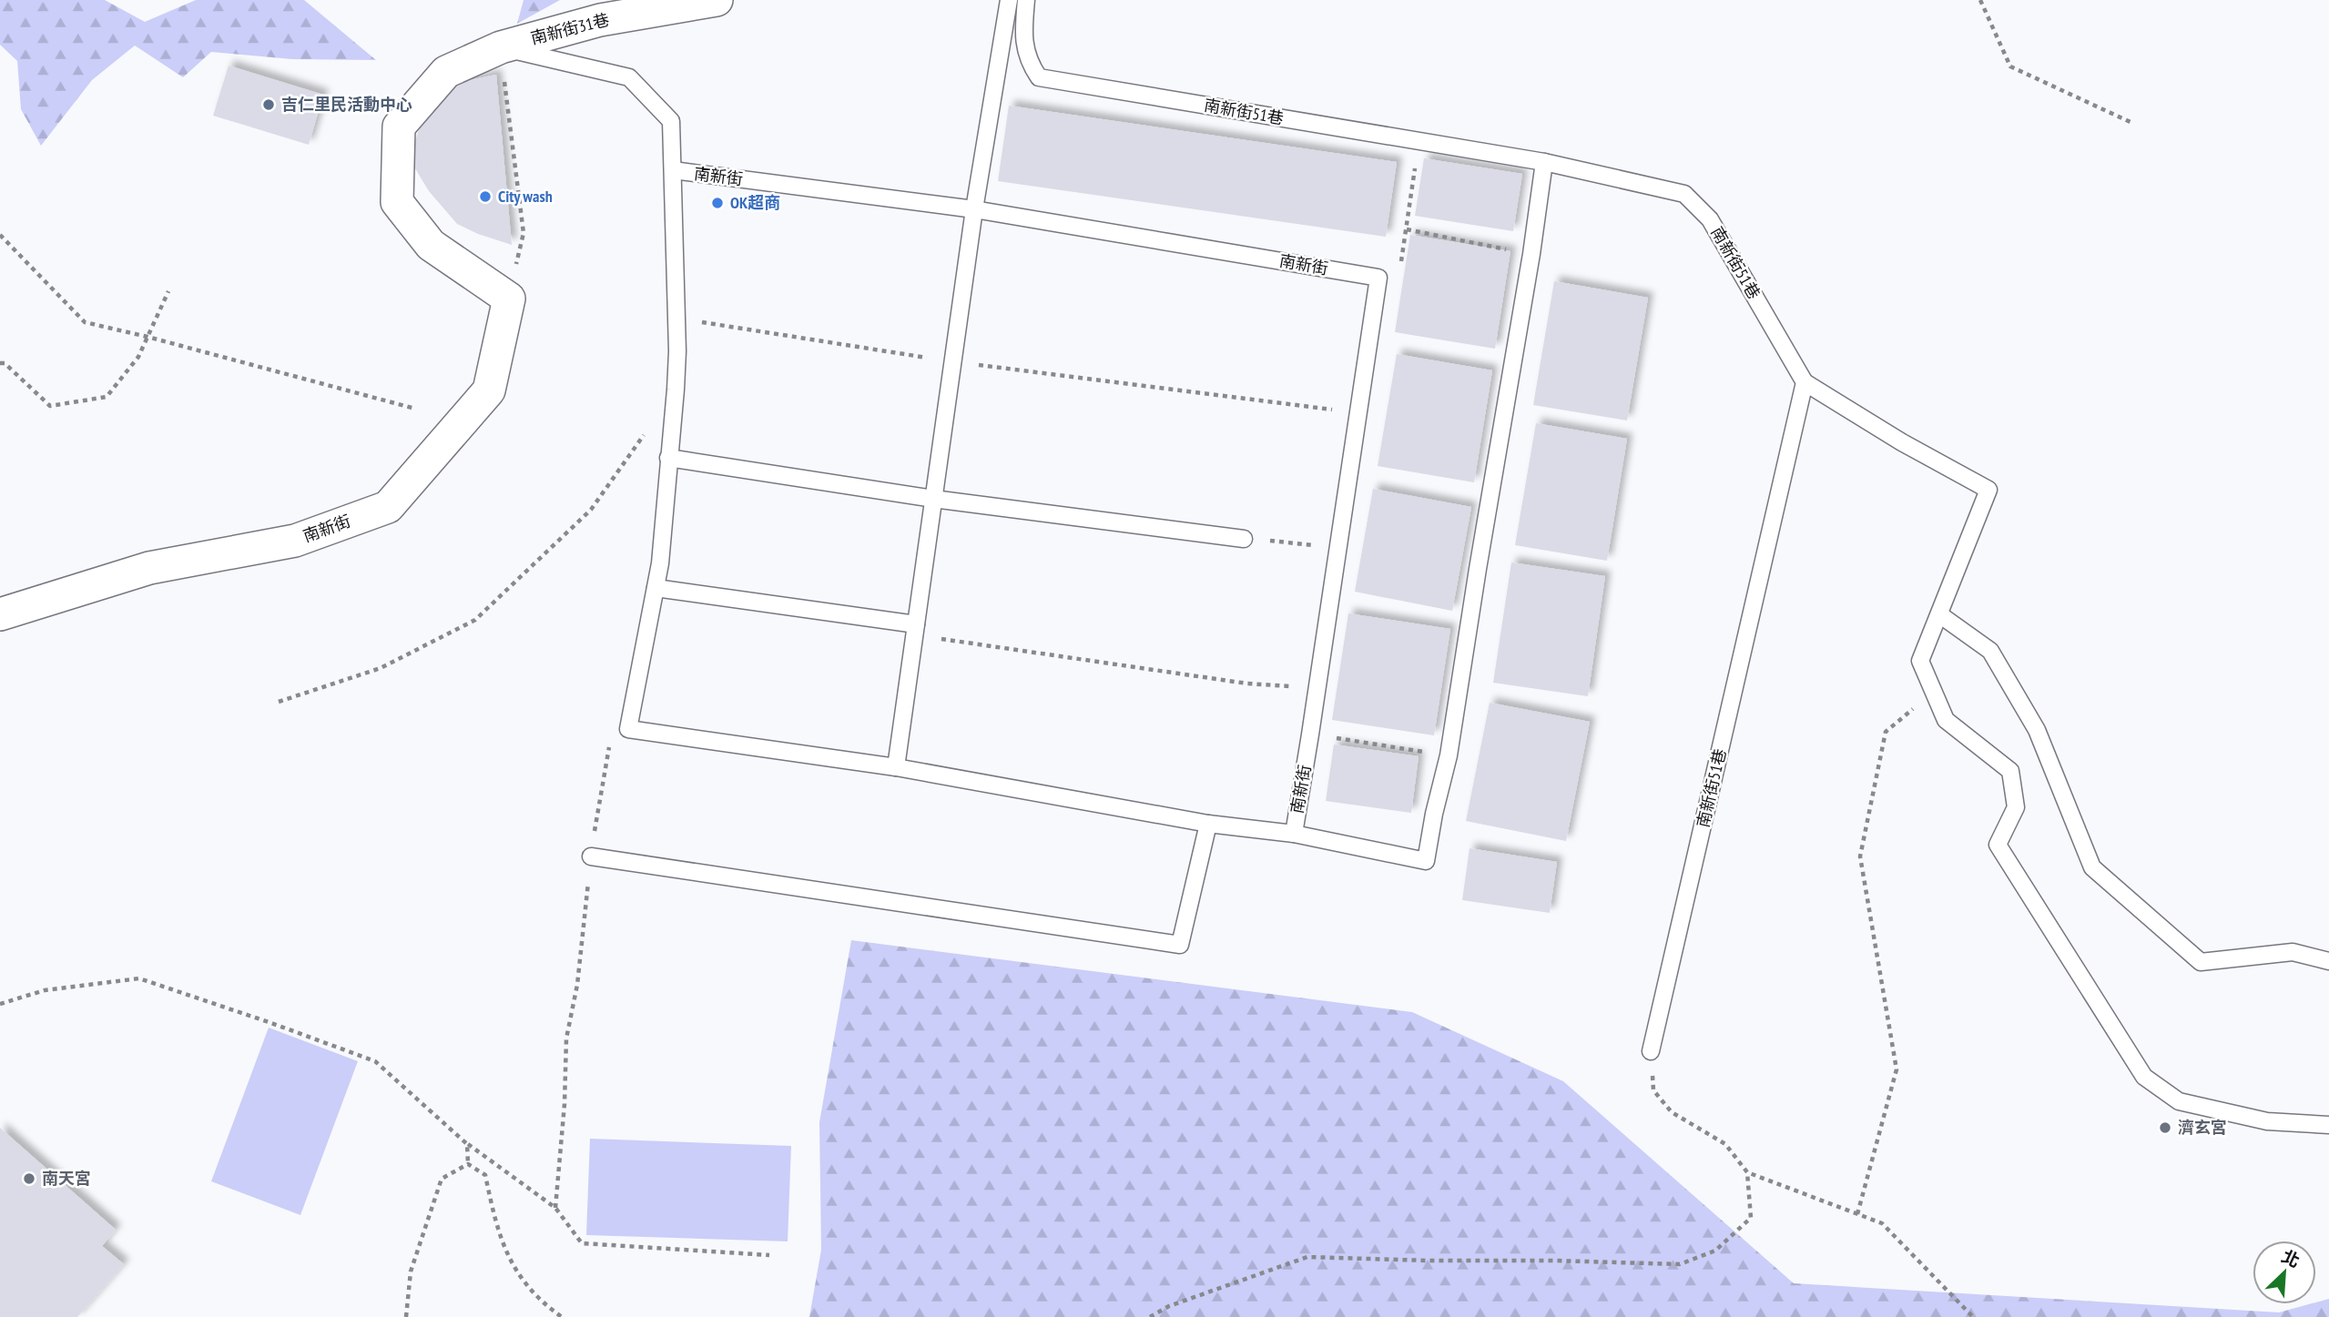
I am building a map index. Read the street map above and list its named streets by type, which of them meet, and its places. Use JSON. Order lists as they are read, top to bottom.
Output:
{
  "streets": {
    "street": ["南新街31巷", "南新街"],
    "lane": ["南新街51巷"]
  },
  "crossings": [
    ["南新街31巷", "南新街"],
    ["南新街51巷", "南新街"]
  ],
  "places": [
    "吉仁里民活動中心",
    "City wash",
    "OK超商",
    "濟玄宮",
    "南天宮"
  ],
  "north": "top right"
}
